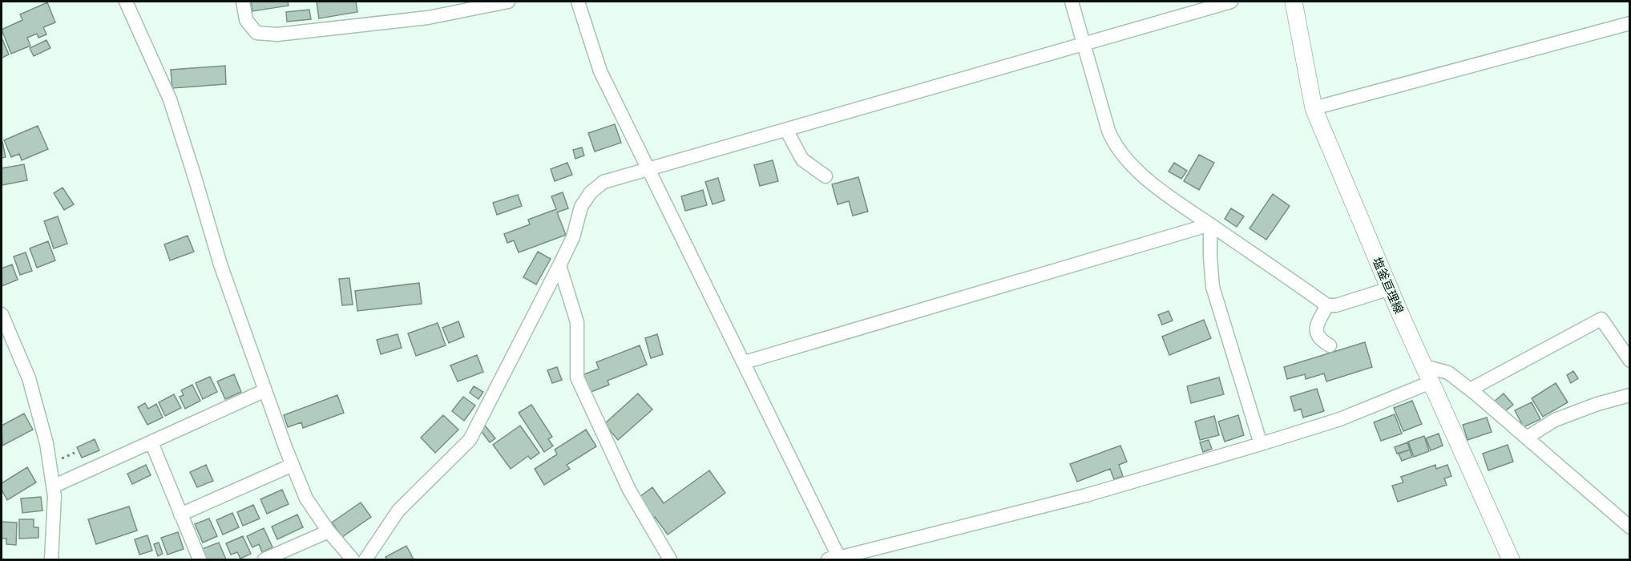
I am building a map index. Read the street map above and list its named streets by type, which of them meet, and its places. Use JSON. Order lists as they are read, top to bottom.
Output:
{
  "streets": {
    "main road": ["塩釜亘理線"]
  }
}
